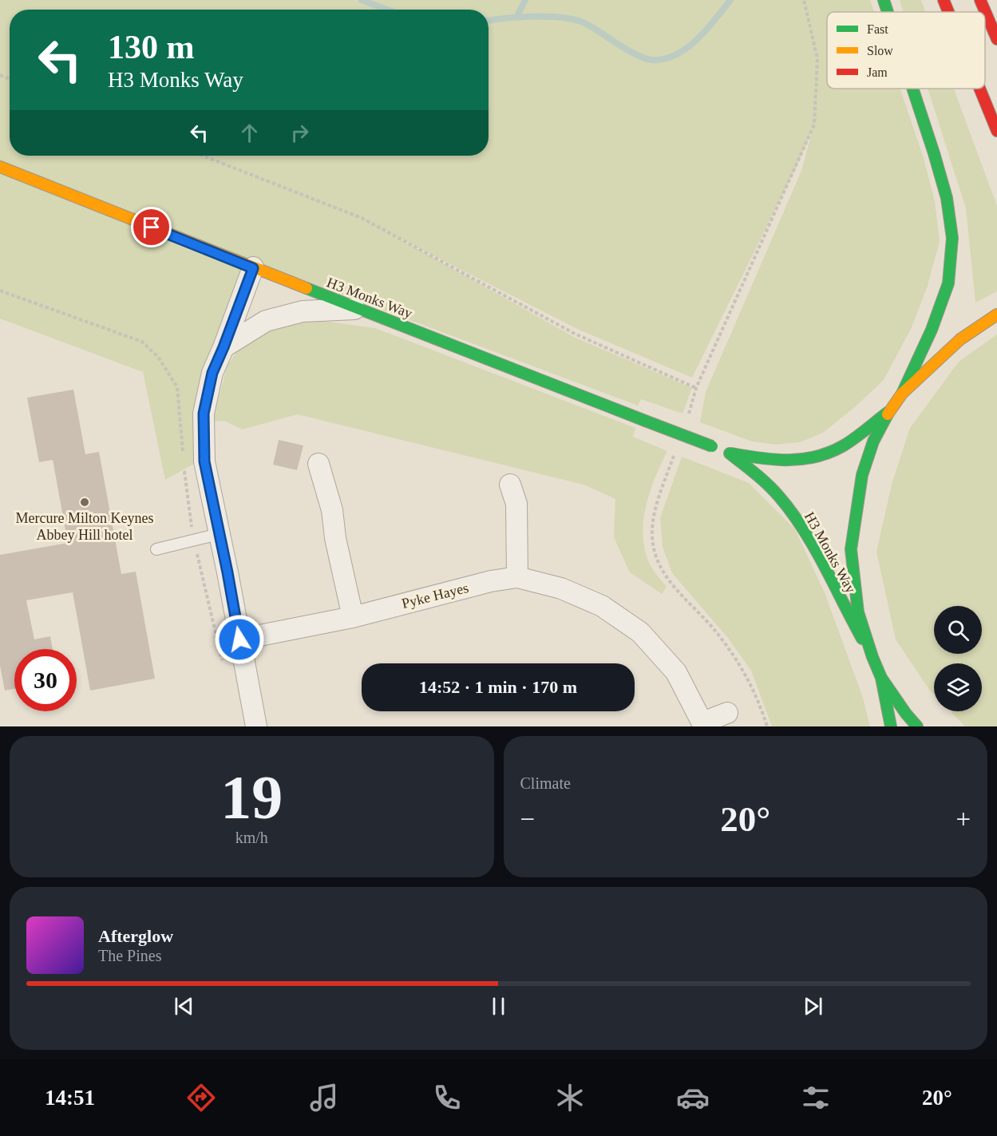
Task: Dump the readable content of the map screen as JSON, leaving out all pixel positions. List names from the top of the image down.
{
  "streets": {
    "main road": ["H3 Monks Way"],
    "street": ["Pyke Hayes"]
  },
  "places": ["Mercure Milton Keynes Abbey Hill hotel"],
  "legend": ["Fast", "Slow", "Jam"],
  "page": {
    "turn": ["130 m", "H3 Monks Way"],
    "limit": "30",
    "trip": "14:52 · 1 min · 170 m",
    "tile": [
      ["19", "km/h"],
      "Climate"
    ],
    "heat": ["−", "20°", "+"],
    "song": ["Afterglow", "The Pines"],
    "tabs": ["14:51", "20°"]
  }
}
